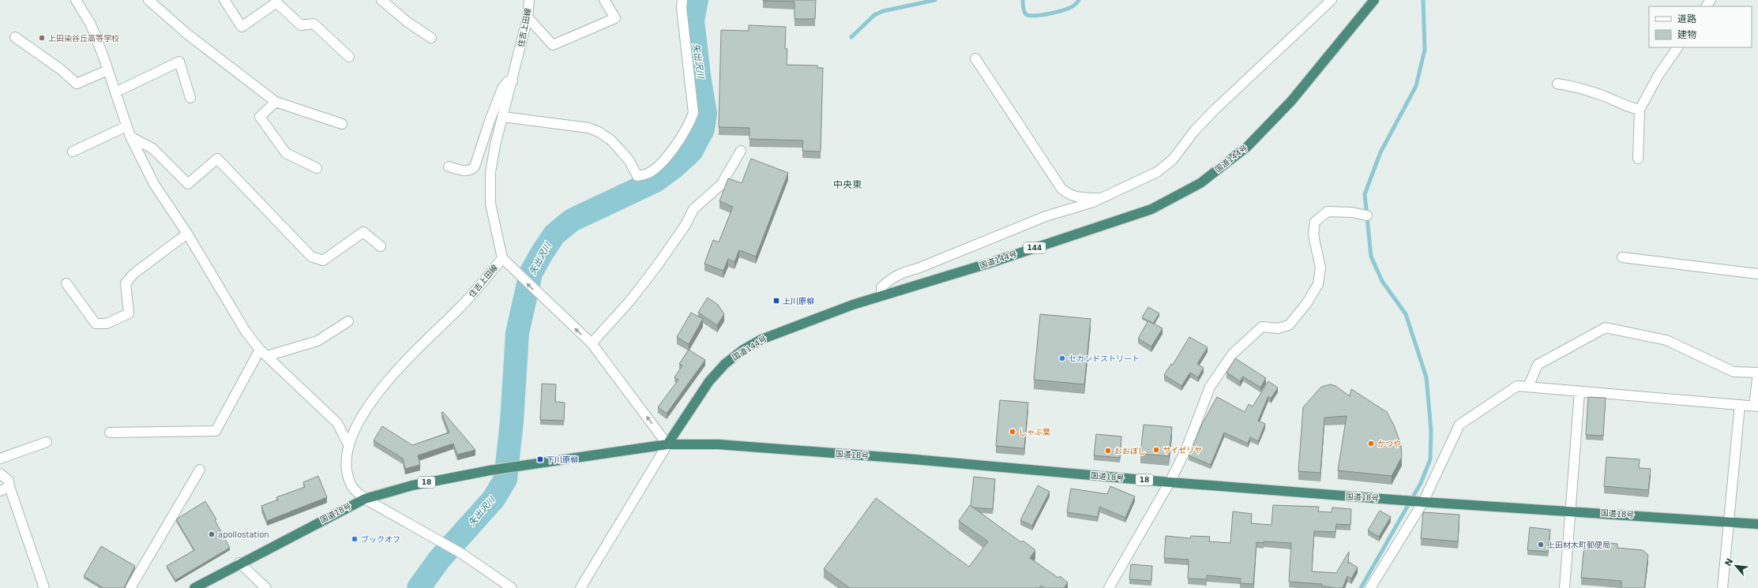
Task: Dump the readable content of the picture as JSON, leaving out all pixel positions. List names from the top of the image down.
{
  "streets": {
    "highway": [
      "国道144号",
      "144",
      "国道18号",
      "18"
    ],
    "street": ["住吉上田線"]
  },
  "crossings": [
    ["住吉上田線", "国道18号"],
    ["国道144号", "国道18号"]
  ],
  "districts": ["中央東"],
  "water": ["矢出沢川"],
  "places": {
    "other": [
      "上田染谷丘高等学校",
      "セカンドストリート",
      "しゃぶ葉",
      "かつや",
      "サイゼリヤ",
      "おおぼし",
      "apollostation",
      "ブックオフ",
      "上田材木町郵便局"
    ],
    "transit": ["上川原柳", "下川原柳"]
  },
  "legend": ["道路", "建物"],
  "north": "top left"
}
